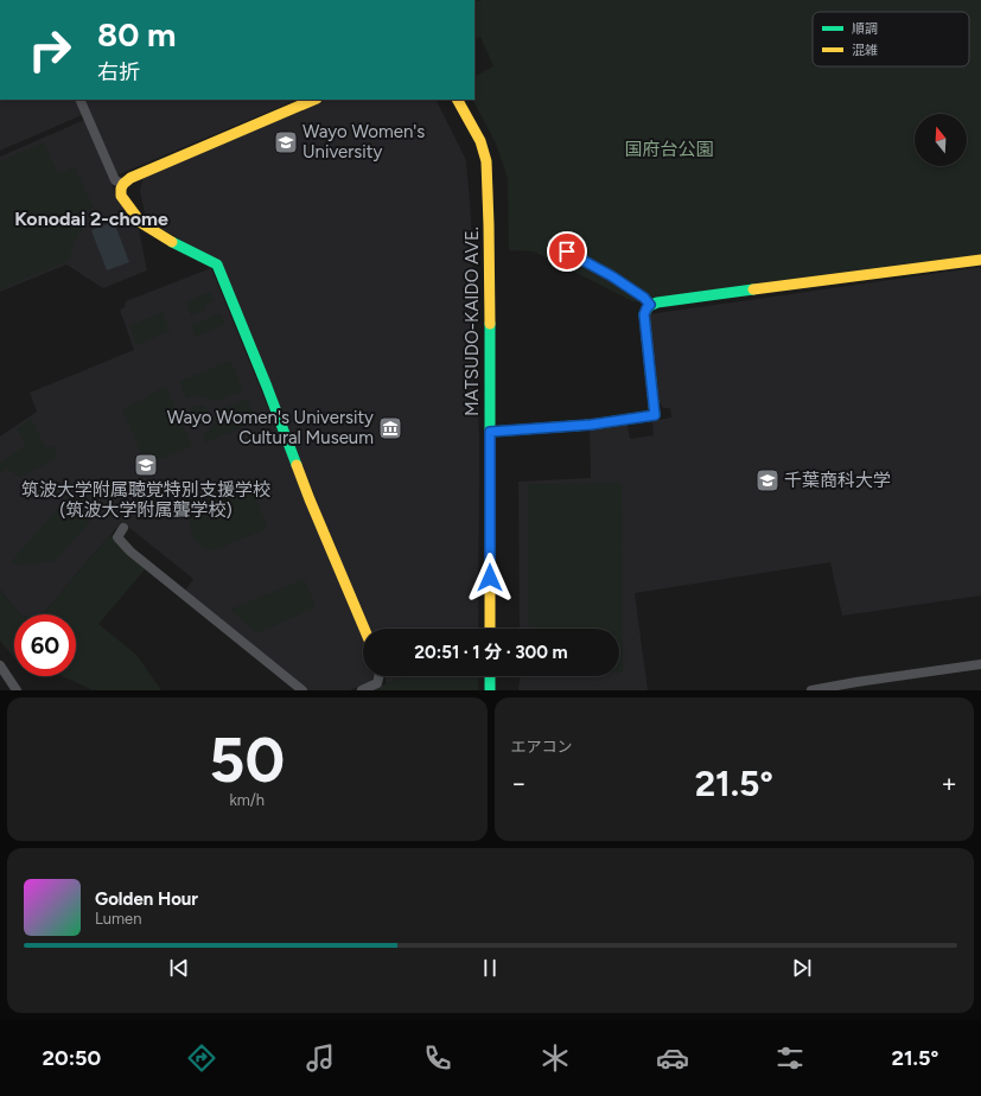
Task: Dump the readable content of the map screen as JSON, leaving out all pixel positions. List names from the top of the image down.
{
  "streets": {
    "street": ["MATSUDO-KAIDO AVE."]
  },
  "districts": ["Konodai 2-chome"],
  "parks": ["国府台公園"],
  "places": {
    "school or university": ["Wayo Women's University", "筑波大学附属聴覚特別支援学校 (筑波大学附属聾学校)", "千葉商科大学"],
    "museum": ["Wayo Women's University Cultural Museum"]
  },
  "legend": ["順調", "混雑"],
  "north": "top",
  "page": {
    "turn": ["80 m", "右折"],
    "limit": "60",
    "trip": "20:51 · 1 分 · 300 m",
    "tile": [
      ["50", "km/h"],
      "エアコン"
    ],
    "heat": ["−", "21.5°", "+"],
    "song": ["Golden Hour", "Lumen"],
    "tabs": ["20:50", "21.5°"]
  }
}
